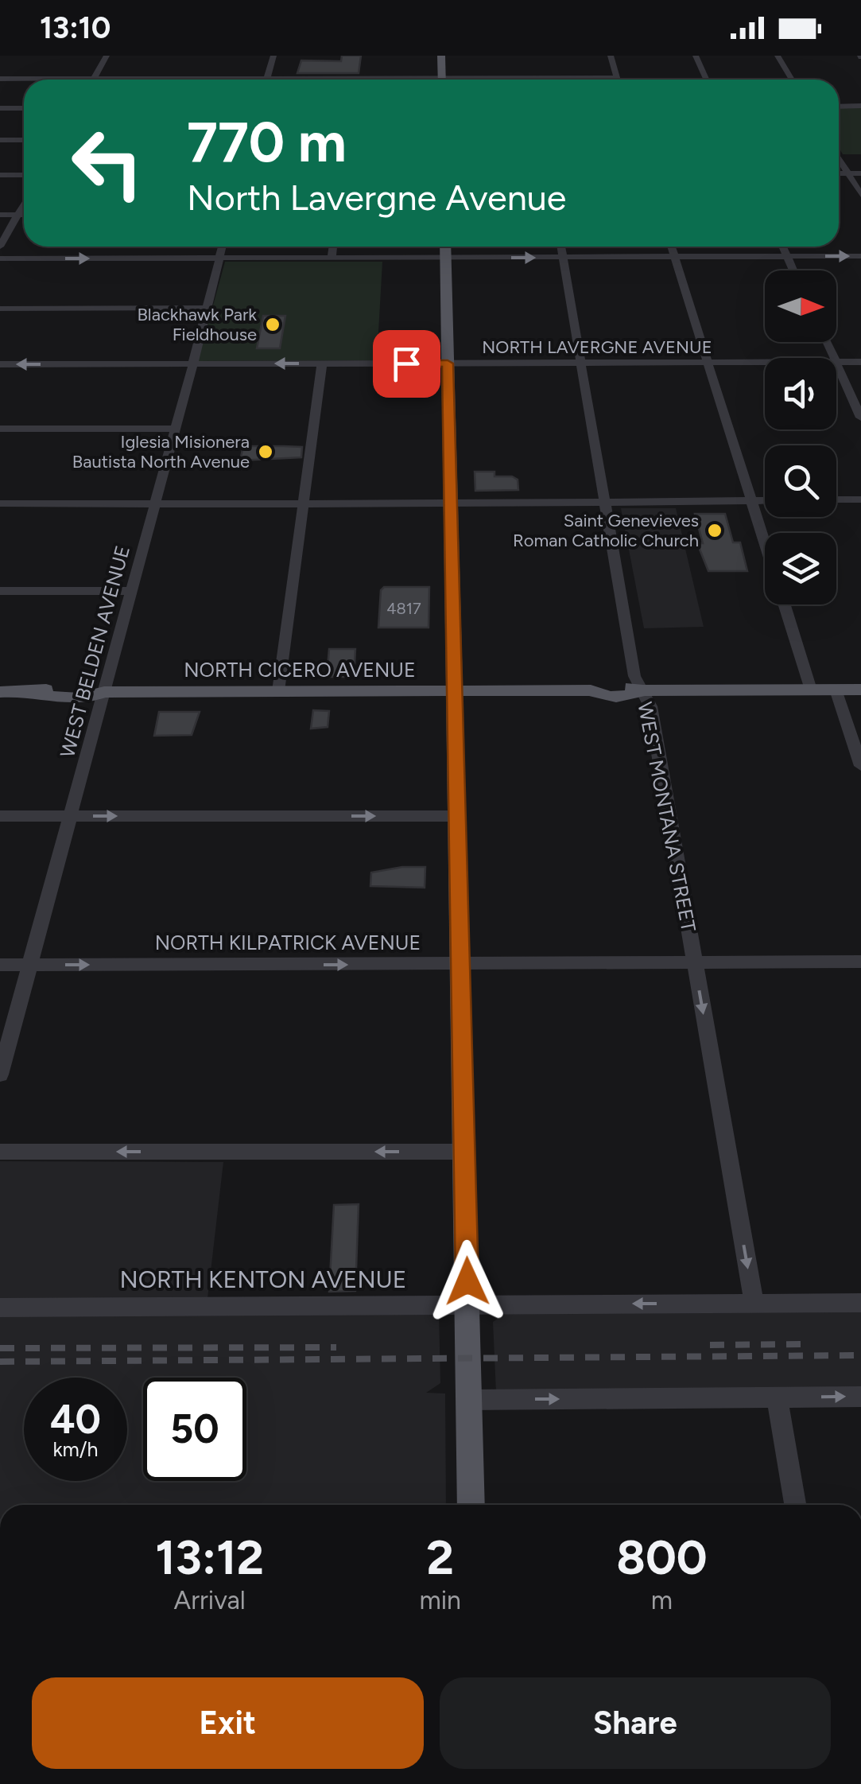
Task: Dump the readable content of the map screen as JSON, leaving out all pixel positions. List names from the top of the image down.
{
  "streets": {
    "main road": ["NORTH CICERO AVENUE"],
    "street": [
      "NORTH LAVERGNE AVENUE",
      "WEST BELDEN AVENUE",
      "WEST MONTANA STREET",
      "NORTH KILPATRICK AVENUE",
      "NORTH KENTON AVENUE"
    ]
  },
  "crossings": [
    ["NORTH LAVERGNE AVENUE", "WEST BELDEN AVENUE"],
    ["NORTH LAVERGNE AVENUE", "WEST MONTANA STREET"],
    ["WEST BELDEN AVENUE", "NORTH CICERO AVENUE"],
    ["WEST BELDEN AVENUE", "NORTH KILPATRICK AVENUE"],
    ["NORTH CICERO AVENUE", "WEST MONTANA STREET"],
    ["WEST MONTANA STREET", "NORTH KILPATRICK AVENUE"],
    ["WEST MONTANA STREET", "NORTH KENTON AVENUE"]
  ],
  "one_way": ["NORTH KILPATRICK AVENUE"],
  "places": ["Blackhawk Park Fieldhouse", "Iglesia Misionera Bautista North Avenue", "Saint Genevieves Roman Catholic Church"],
  "house_numbers": ["4817"],
  "north": "right",
  "page": {
    "status": "13:10",
    "turn": ["770 m", "North Lavergne Avenue"],
    "speed": "40 km/h",
    "limit": "50",
    "eta": [
      "13:12",
      "Arrival",
      "2",
      "min",
      "800",
      "m"
    ],
    "buttons": ["Exit", "Share"]
  }
}
